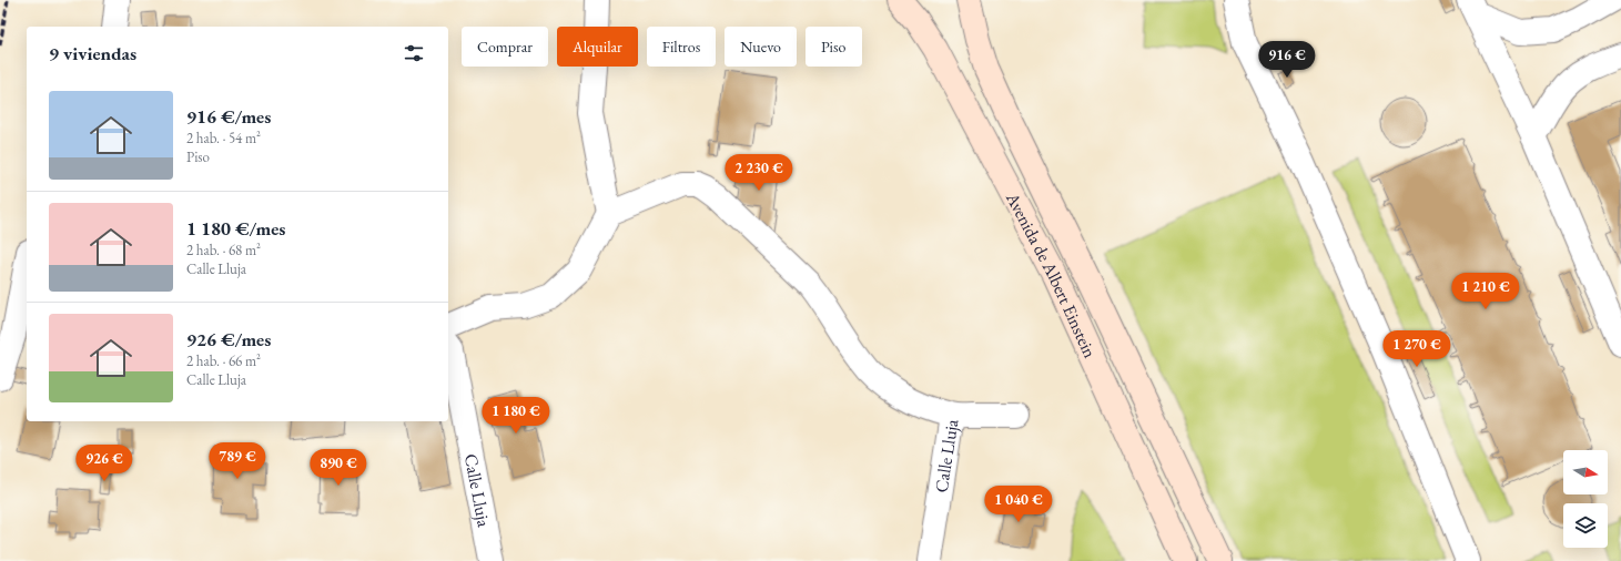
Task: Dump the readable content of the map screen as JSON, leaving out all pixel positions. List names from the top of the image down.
{
  "streets": {
    "main road": ["Avenida de Albert Einstein"],
    "street": ["Calle Lluja"]
  },
  "north": "right",
  "page": {
    "chip": [
      "Comprar",
      "Alquilar",
      "Filtros",
      "Nuevo",
      "Piso"
    ],
    "heading": "9 viviendas",
    "price": [
      "916 €",
      "2 230 €",
      "1 210 €",
      "1 270 €",
      "1 180 €",
      "789 €",
      "926 €",
      "890 €",
      "1 040 €"
    ],
    "list": [
      {
        "name": "916 €/mes",
        "note": "2 hab. · 54 m² · Piso"
      },
      {
        "name": "1 180 €/mes",
        "note": "2 hab. · 68 m² · Calle Lluja"
      },
      {
        "name": "926 €/mes",
        "note": "2 hab. · 66 m² · Calle Lluja"
      }
    ]
  }
}
